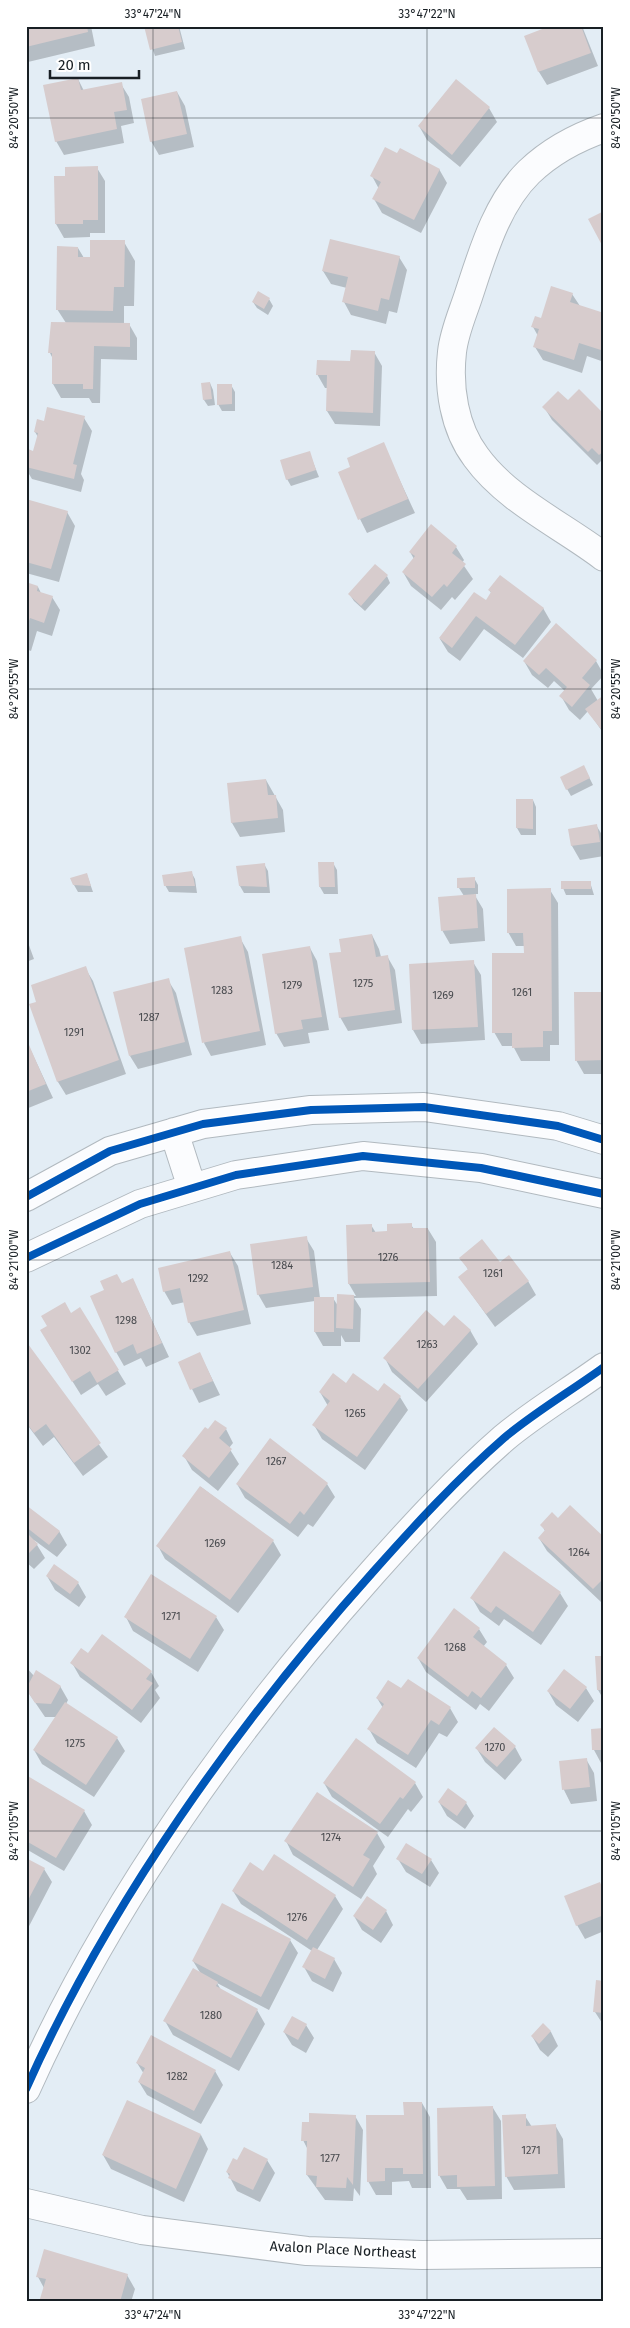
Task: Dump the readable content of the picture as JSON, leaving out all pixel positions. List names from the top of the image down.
{
  "streets": {
    "street": ["Avalon Place Northeast"]
  },
  "house_numbers": [
    "1275",
    "1279",
    "1283",
    "1261",
    "1269",
    "1287",
    "1291",
    "1276",
    "1284",
    "1261",
    "1292",
    "1298",
    "1263",
    "1302",
    "1265",
    "1267",
    "1269",
    "1264",
    "1271",
    "1268",
    "1275",
    "1270",
    "1274",
    "1276",
    "1280",
    "1282",
    "1271",
    "1277"
  ],
  "scale_bar": "20 m",
  "coordinates": [
    "33°47'24\"N",
    "33°47'22\"N",
    "84°20'50\"W",
    "84°20'55\"W",
    "84°21'00\"W",
    "84°21'05\"W"
  ]
}
